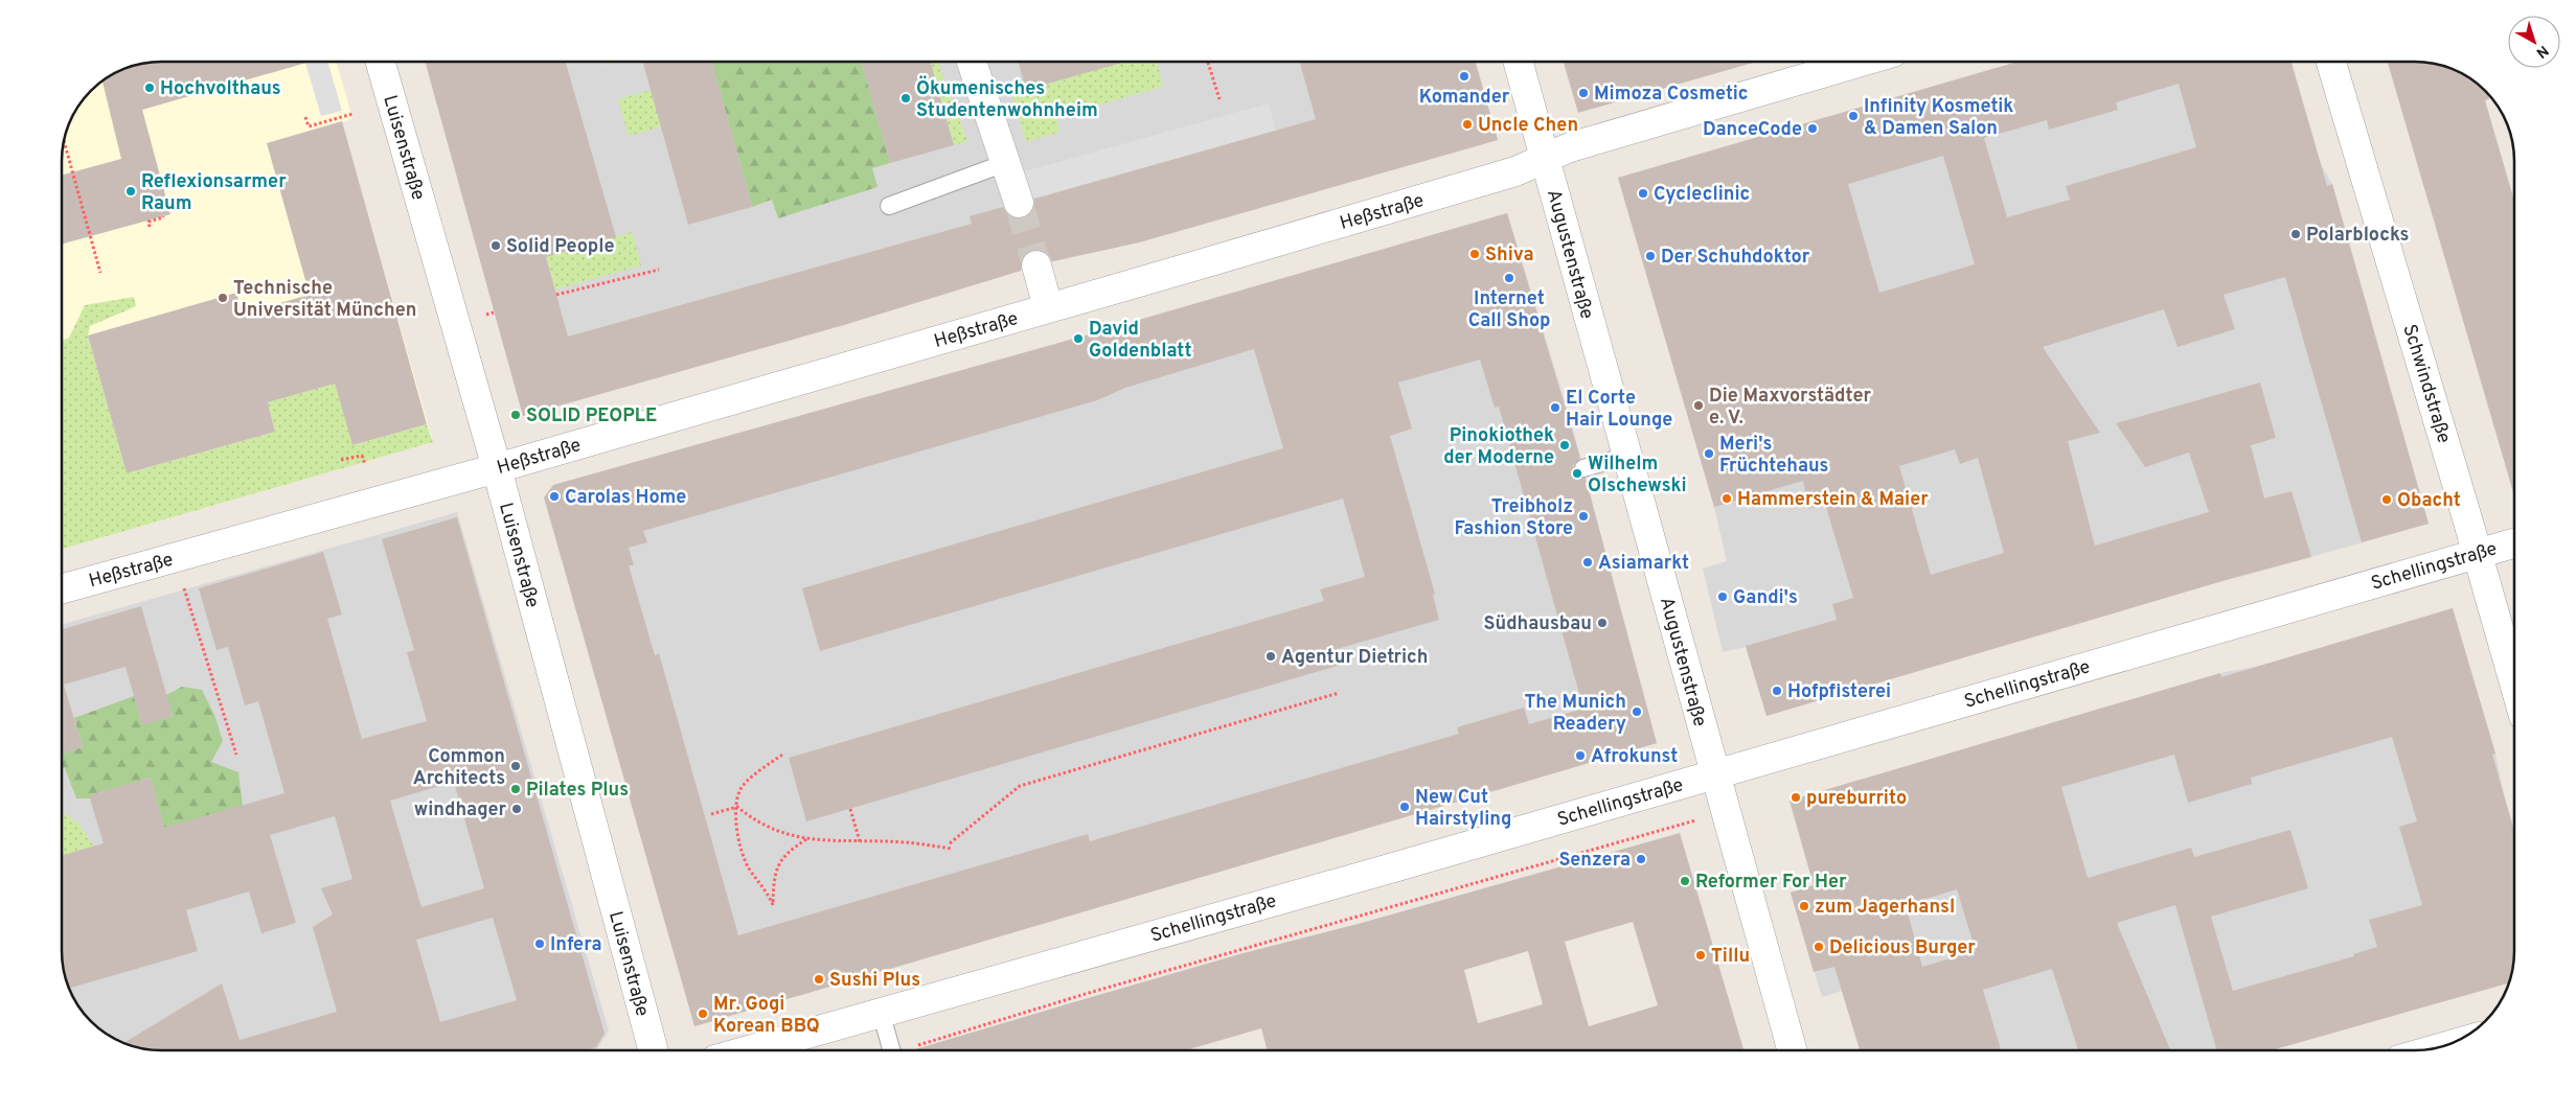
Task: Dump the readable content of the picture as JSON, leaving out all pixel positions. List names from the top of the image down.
{
  "streets": {
    "street": [
      "Luisenstraße",
      "Heßstraße",
      "Augustenstraße",
      "Schwindstraße",
      "Schellingstraße"
    ]
  },
  "crossings": [
    ["Luisenstraße", "Heßstraße"],
    ["Heßstraße", "Augustenstraße"],
    ["Augustenstraße", "Schellingstraße"],
    ["Schwindstraße", "Schellingstraße"]
  ],
  "places": [
    "Komander",
    "Hochvolthaus",
    "Mimoza Cosmetic",
    "Ökumenisches Studentenwohnheim",
    "Infinity Kosmetik & Damen Salon",
    "Uncle Chen",
    "DanceCode",
    "Reflexionsarmer Raum",
    "Cycleclinic",
    "Polarblocks",
    "Solid People",
    "Shiva",
    "Der Schuhdoktor",
    "Internet Call Shop",
    "Technische Universität München",
    "David Goldenblatt",
    "Die Maxvorstädter e. V.",
    "El Corte Hair Lounge",
    "SOLID PEOPLE",
    "Pinokiothek der Moderne",
    "Meri's Früchtehaus",
    "Wilhelm Olschewski",
    "Carolas Home",
    "Hammerstein & Maier",
    "Obacht",
    "Treibholz Fashion Store",
    "Asiamarkt",
    "Gandi's",
    "Südhausbau",
    "Agentur Dietrich",
    "Hofpfisterei",
    "The Munich Readery",
    "Afrokunst",
    "Common Architects",
    "Pilates Plus",
    "pureburrito",
    "New Cut Hairstyling",
    "windhager",
    "Senzera",
    "Reformer For Her",
    "zum Jagerhansl",
    "Infera",
    "Delicious Burger",
    "Tillu",
    "Sushi Plus",
    "Mr. Gogi Korean BBQ"
  ],
  "north": "bottom right"
}
